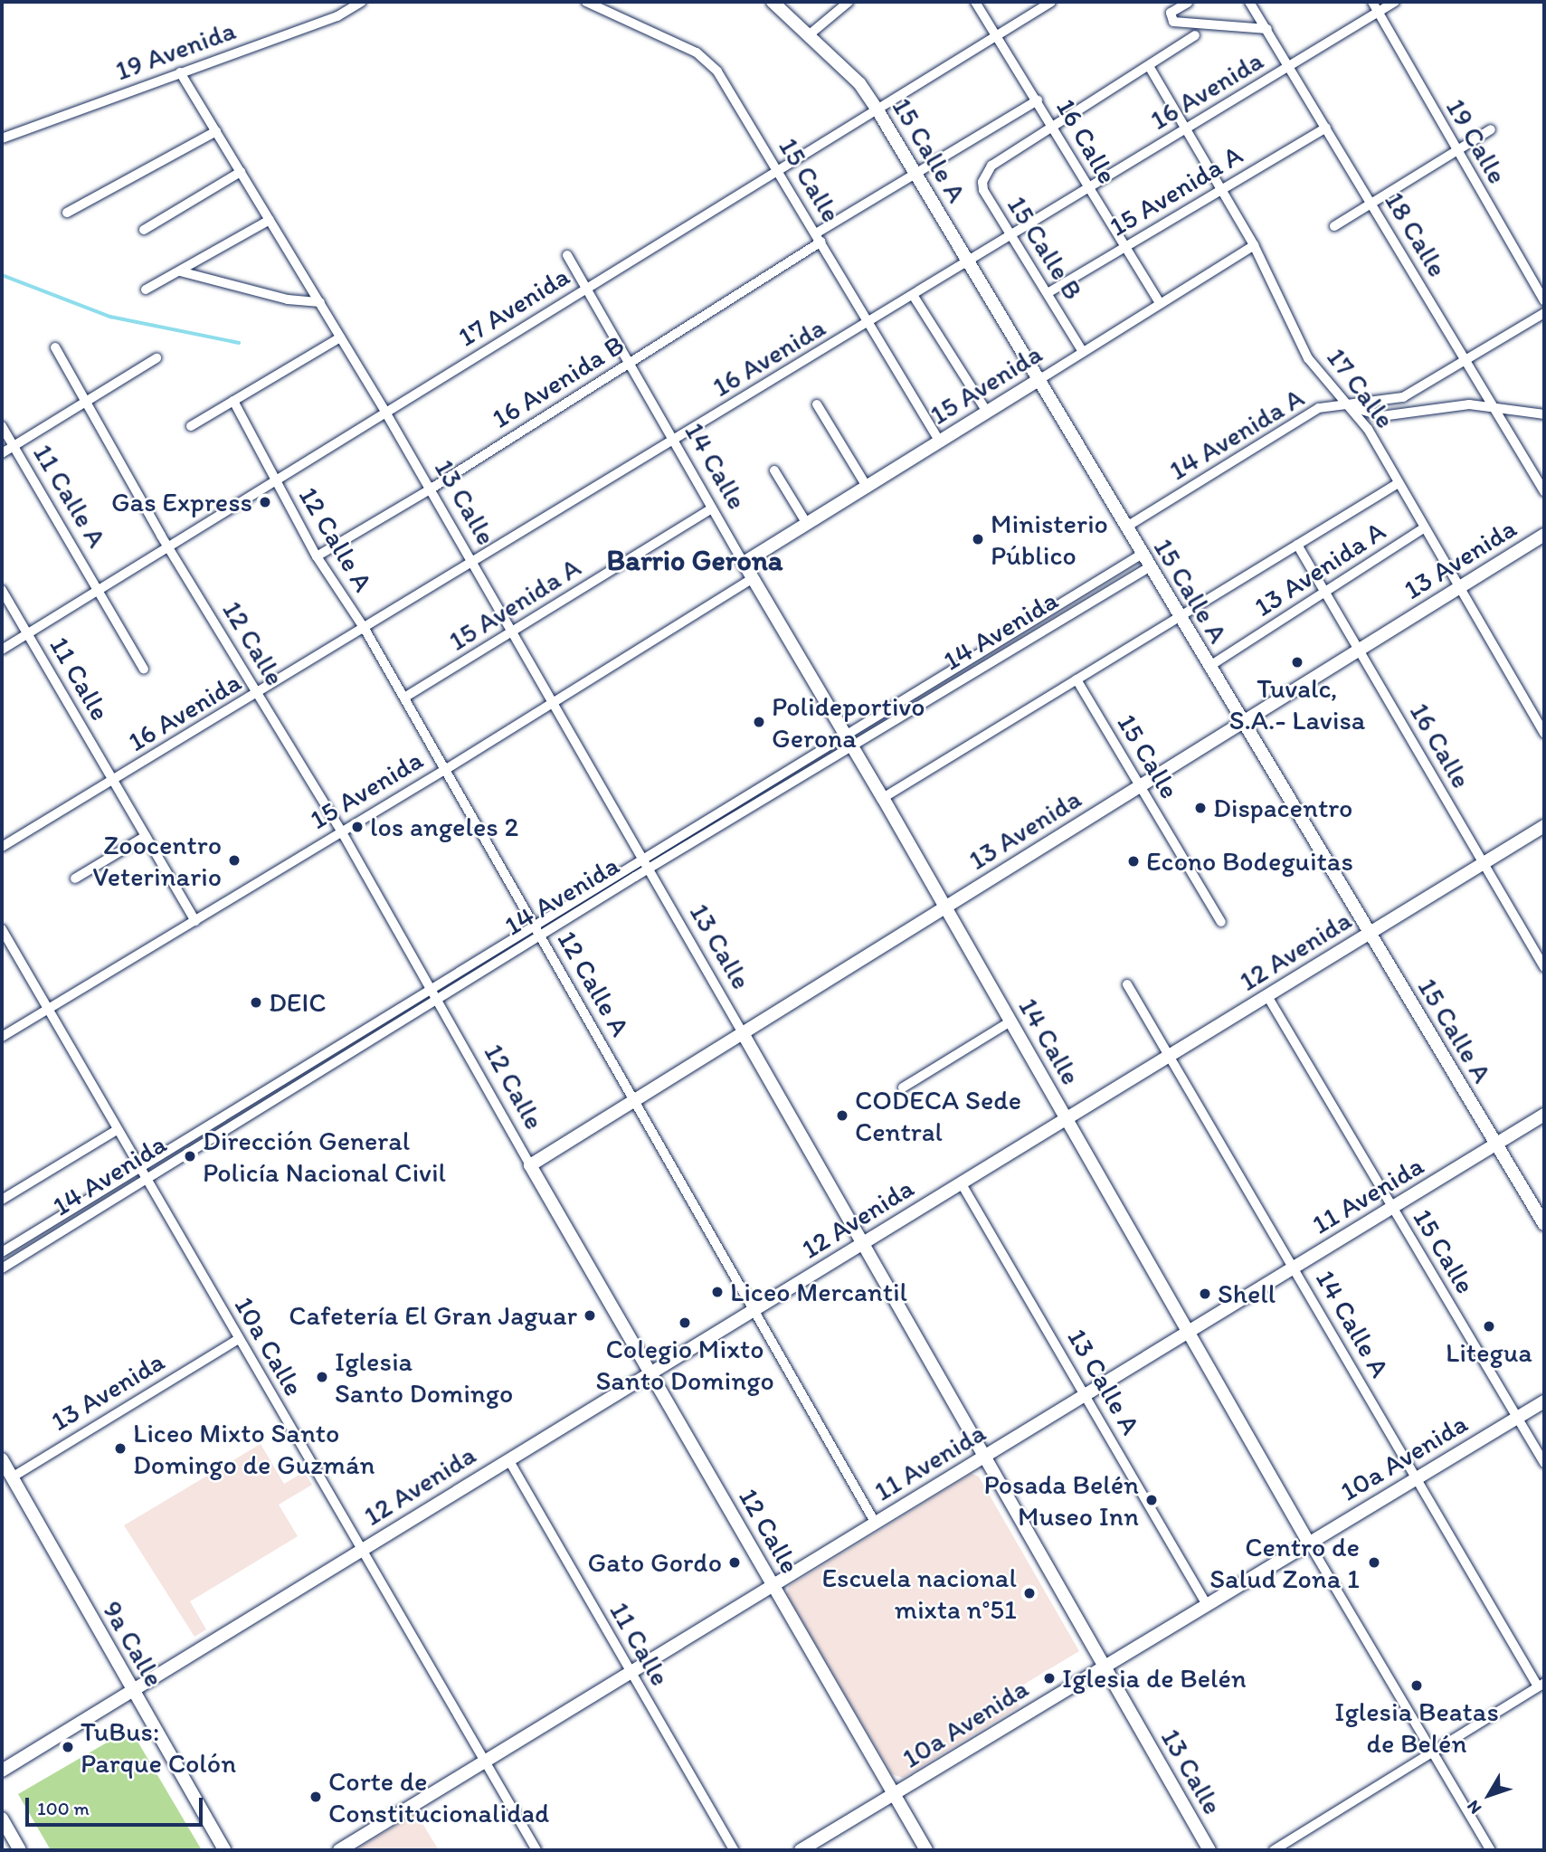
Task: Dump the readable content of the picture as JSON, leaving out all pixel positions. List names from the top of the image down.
{
  "streets": {
    "street": [
      "19 Avenida",
      "16 Avenida",
      "16 Calle",
      "19 Calle",
      "15 Calle A",
      "15 Calle",
      "15 Avenida A",
      "18 Calle",
      "15 Calle B",
      "17 Avenida",
      "16 Avenida B",
      "15 Avenida",
      "17 Calle",
      "14 Avenida A",
      "14 Calle",
      "11 Calle A",
      "13 Calle",
      "12 Calle A",
      "13 Avenida",
      "13 Avenida A",
      "14 Avenida",
      "12 Calle",
      "11 Calle",
      "12 Avenida",
      "11 Avenida",
      "14 Calle A",
      "10a Calle",
      "13 Calle A",
      "10a Avenida",
      "9a Calle"
    ]
  },
  "crossings": [
    ["19 Avenida", "13 Calle"],
    ["16 Avenida", "16 Calle"],
    ["16 Avenida", "19 Calle"],
    ["16 Avenida", "15 Calle A"],
    ["16 Avenida", "15 Calle"],
    ["16 Avenida", "18 Calle"],
    ["16 Avenida", "15 Calle B"],
    ["16 Avenida", "17 Calle"],
    ["16 Avenida", "14 Calle"],
    ["16 Avenida", "13 Calle"],
    ["16 Avenida", "12 Calle A"],
    ["16 Avenida", "12 Calle"],
    ["16 Avenida", "11 Calle"],
    ["16 Calle", "15 Avenida A"],
    ["16 Calle", "15 Calle B"],
    ["16 Calle", "17 Avenida"],
    ["16 Calle", "16 Avenida B"],
    ["16 Calle", "15 Avenida"],
    ["16 Calle", "13 Avenida"],
    ["16 Calle", "13 Avenida A"],
    ["16 Calle", "12 Avenida"],
    ["15 Calle A", "17 Avenida"],
    ["15 Calle A", "16 Avenida B"],
    ["15 Calle A", "15 Avenida"],
    ["15 Calle A", "14 Avenida A"],
    ["15 Calle A", "13 Avenida"],
    ["15 Calle A", "13 Avenida A"],
    ["15 Calle A", "14 Avenida"],
    ["15 Calle A", "12 Avenida"],
    ["15 Calle A", "11 Avenida"],
    ["15 Calle", "17 Avenida"],
    ["15 Calle", "16 Avenida B"],
    ["15 Calle", "15 Avenida"],
    ["15 Calle", "13 Avenida"],
    ["15 Calle", "12 Avenida"],
    ["15 Calle", "11 Avenida"],
    ["15 Calle", "10a Avenida"],
    ["15 Avenida A", "18 Calle"],
    ["15 Avenida A", "15 Calle B"],
    ["15 Avenida A", "17 Calle"],
    ["15 Avenida A", "14 Calle"],
    ["15 Avenida A", "13 Calle"],
    ["15 Avenida A", "12 Calle A"],
    ["18 Calle", "14 Avenida A"],
    ["15 Calle B", "15 Avenida"],
    ["17 Avenida", "14 Calle"],
    ["17 Avenida", "11 Calle A"],
    ["17 Avenida", "13 Calle"],
    ["17 Avenida", "12 Calle A"],
    ["17 Avenida", "12 Calle"],
    ["17 Avenida", "11 Calle"],
    ["16 Avenida B", "14 Calle"],
    ["16 Avenida B", "13 Calle"],
    ["16 Avenida B", "12 Calle A"],
    ["15 Avenida", "17 Calle"],
    ["15 Avenida", "14 Calle"],
    ["15 Avenida", "13 Calle"],
    ["15 Avenida", "12 Calle A"],
    ["15 Avenida", "12 Calle"],
    ["15 Avenida", "11 Calle"],
    ["15 Avenida", "10a Calle"],
    ["17 Calle", "14 Avenida A"],
    ["17 Calle", "13 Avenida"],
    ["17 Calle", "13 Avenida A"],
    ["14 Calle", "13 Avenida"],
    ["14 Calle", "14 Avenida"],
    ["14 Calle", "12 Avenida"],
    ["14 Calle", "11 Avenida"],
    ["14 Calle", "10a Avenida"],
    ["13 Calle", "13 Avenida"],
    ["13 Calle", "14 Avenida"],
    ["13 Calle", "12 Avenida"],
    ["13 Calle", "11 Avenida"],
    ["13 Calle", "10a Avenida"],
    ["12 Calle A", "13 Avenida"],
    ["12 Calle A", "14 Avenida"],
    ["12 Calle A", "12 Avenida"],
    ["12 Calle A", "11 Avenida"],
    ["13 Avenida", "12 Calle"],
    ["13 Avenida", "10a Calle"],
    ["13 Avenida", "9a Calle"],
    ["14 Avenida", "12 Calle"],
    ["14 Avenida", "10a Calle"],
    ["12 Calle", "12 Avenida"],
    ["12 Calle", "11 Avenida"],
    ["12 Calle", "10a Avenida"],
    ["11 Calle", "12 Avenida"],
    ["11 Calle", "11 Avenida"],
    ["12 Avenida", "14 Calle A"],
    ["12 Avenida", "10a Calle"],
    ["12 Avenida", "13 Calle A"],
    ["12 Avenida", "9a Calle"],
    ["11 Avenida", "14 Calle A"],
    ["11 Avenida", "10a Calle"],
    ["11 Avenida", "13 Calle A"],
    ["14 Calle A", "10a Avenida"],
    ["13 Calle A", "10a Avenida"]
  ],
  "districts": ["Barrio Gerona"],
  "places": [
    "Gas Express",
    "Ministerio Público",
    "Tuvalc, S.A.- Lavisa",
    "Polideportivo Gerona",
    "Dispacentro",
    "los angeles 2",
    "Zoocentro Veterinario",
    "Econo Bodeguitas",
    "DEIC",
    "CODECA Sede Central",
    "Dirección General Policía Nacional Civil",
    "Liceo Mercantil",
    "Shell",
    "Cafetería El Gran Jaguar",
    "Colegio Mixto Santo Domingo",
    "Litegua",
    "Iglesia Santo Domingo",
    "Liceo Mixto Santo Domingo de Guzmán",
    "Posada Belén Museo Inn",
    "Gato Gordo",
    "Centro de Salud Zona 1",
    "Escuela nacional mixta n°51",
    "Iglesia de Belén",
    "Iglesia Beatas de Belén",
    "TuBus: Parque Colón",
    "Corte de Constitucionalidad"
  ],
  "scale_bar": "100 m",
  "north": "bottom left"
}
